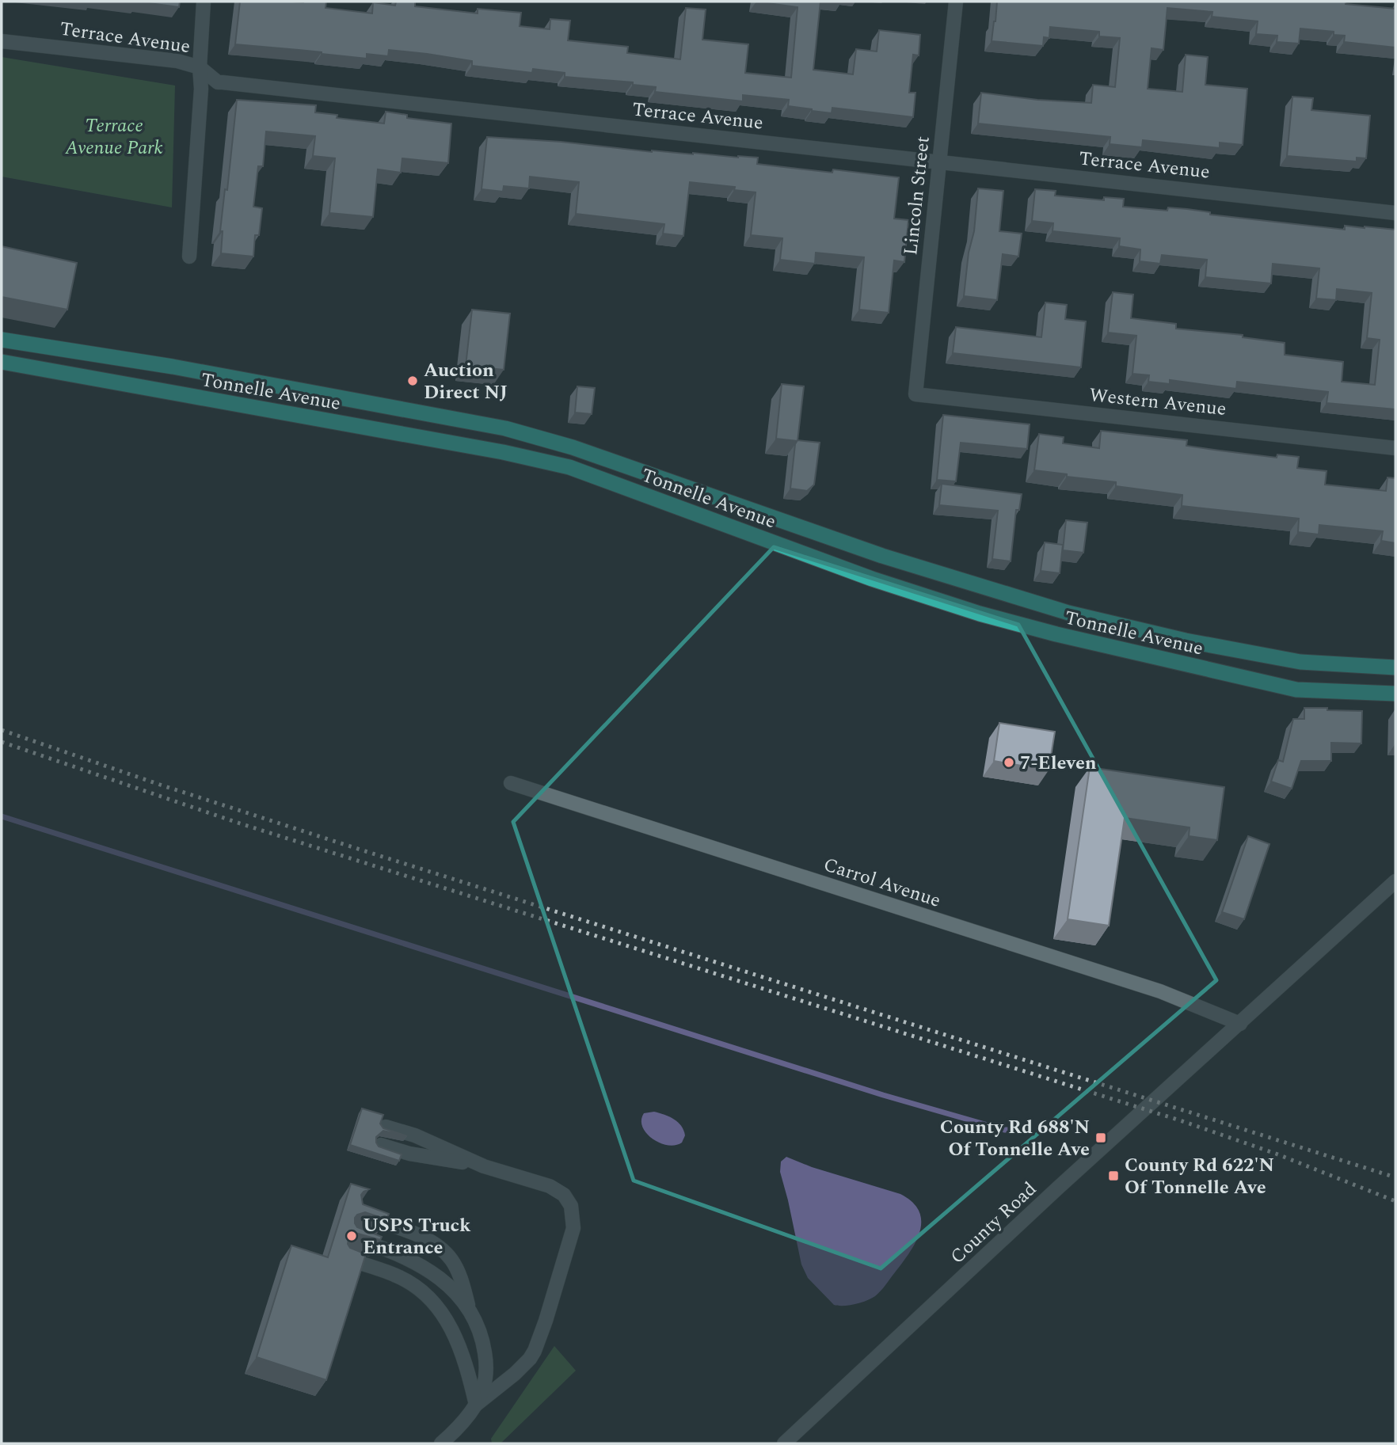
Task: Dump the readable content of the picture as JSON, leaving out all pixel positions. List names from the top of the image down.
{
  "streets": {
    "highway": ["Tonnelle Avenue"],
    "street": [
      "Terrace Avenue",
      "Lincoln Street",
      "Western Avenue",
      "Carrol Avenue",
      "County Road"
    ]
  },
  "crossings": [
    ["Terrace Avenue", "Lincoln Street"],
    ["Lincoln Street", "Western Avenue"],
    ["Carrol Avenue", "County Road"]
  ],
  "parks": ["Terrace Avenue Park"],
  "places": {
    "other": ["Auction Direct NJ", "7-Eleven", "USPS Truck Entrance"],
    "transit": ["County Rd 688'N Of Tonnelle Ave", "County Rd 622'N Of Tonnelle Ave"]
  }
}
